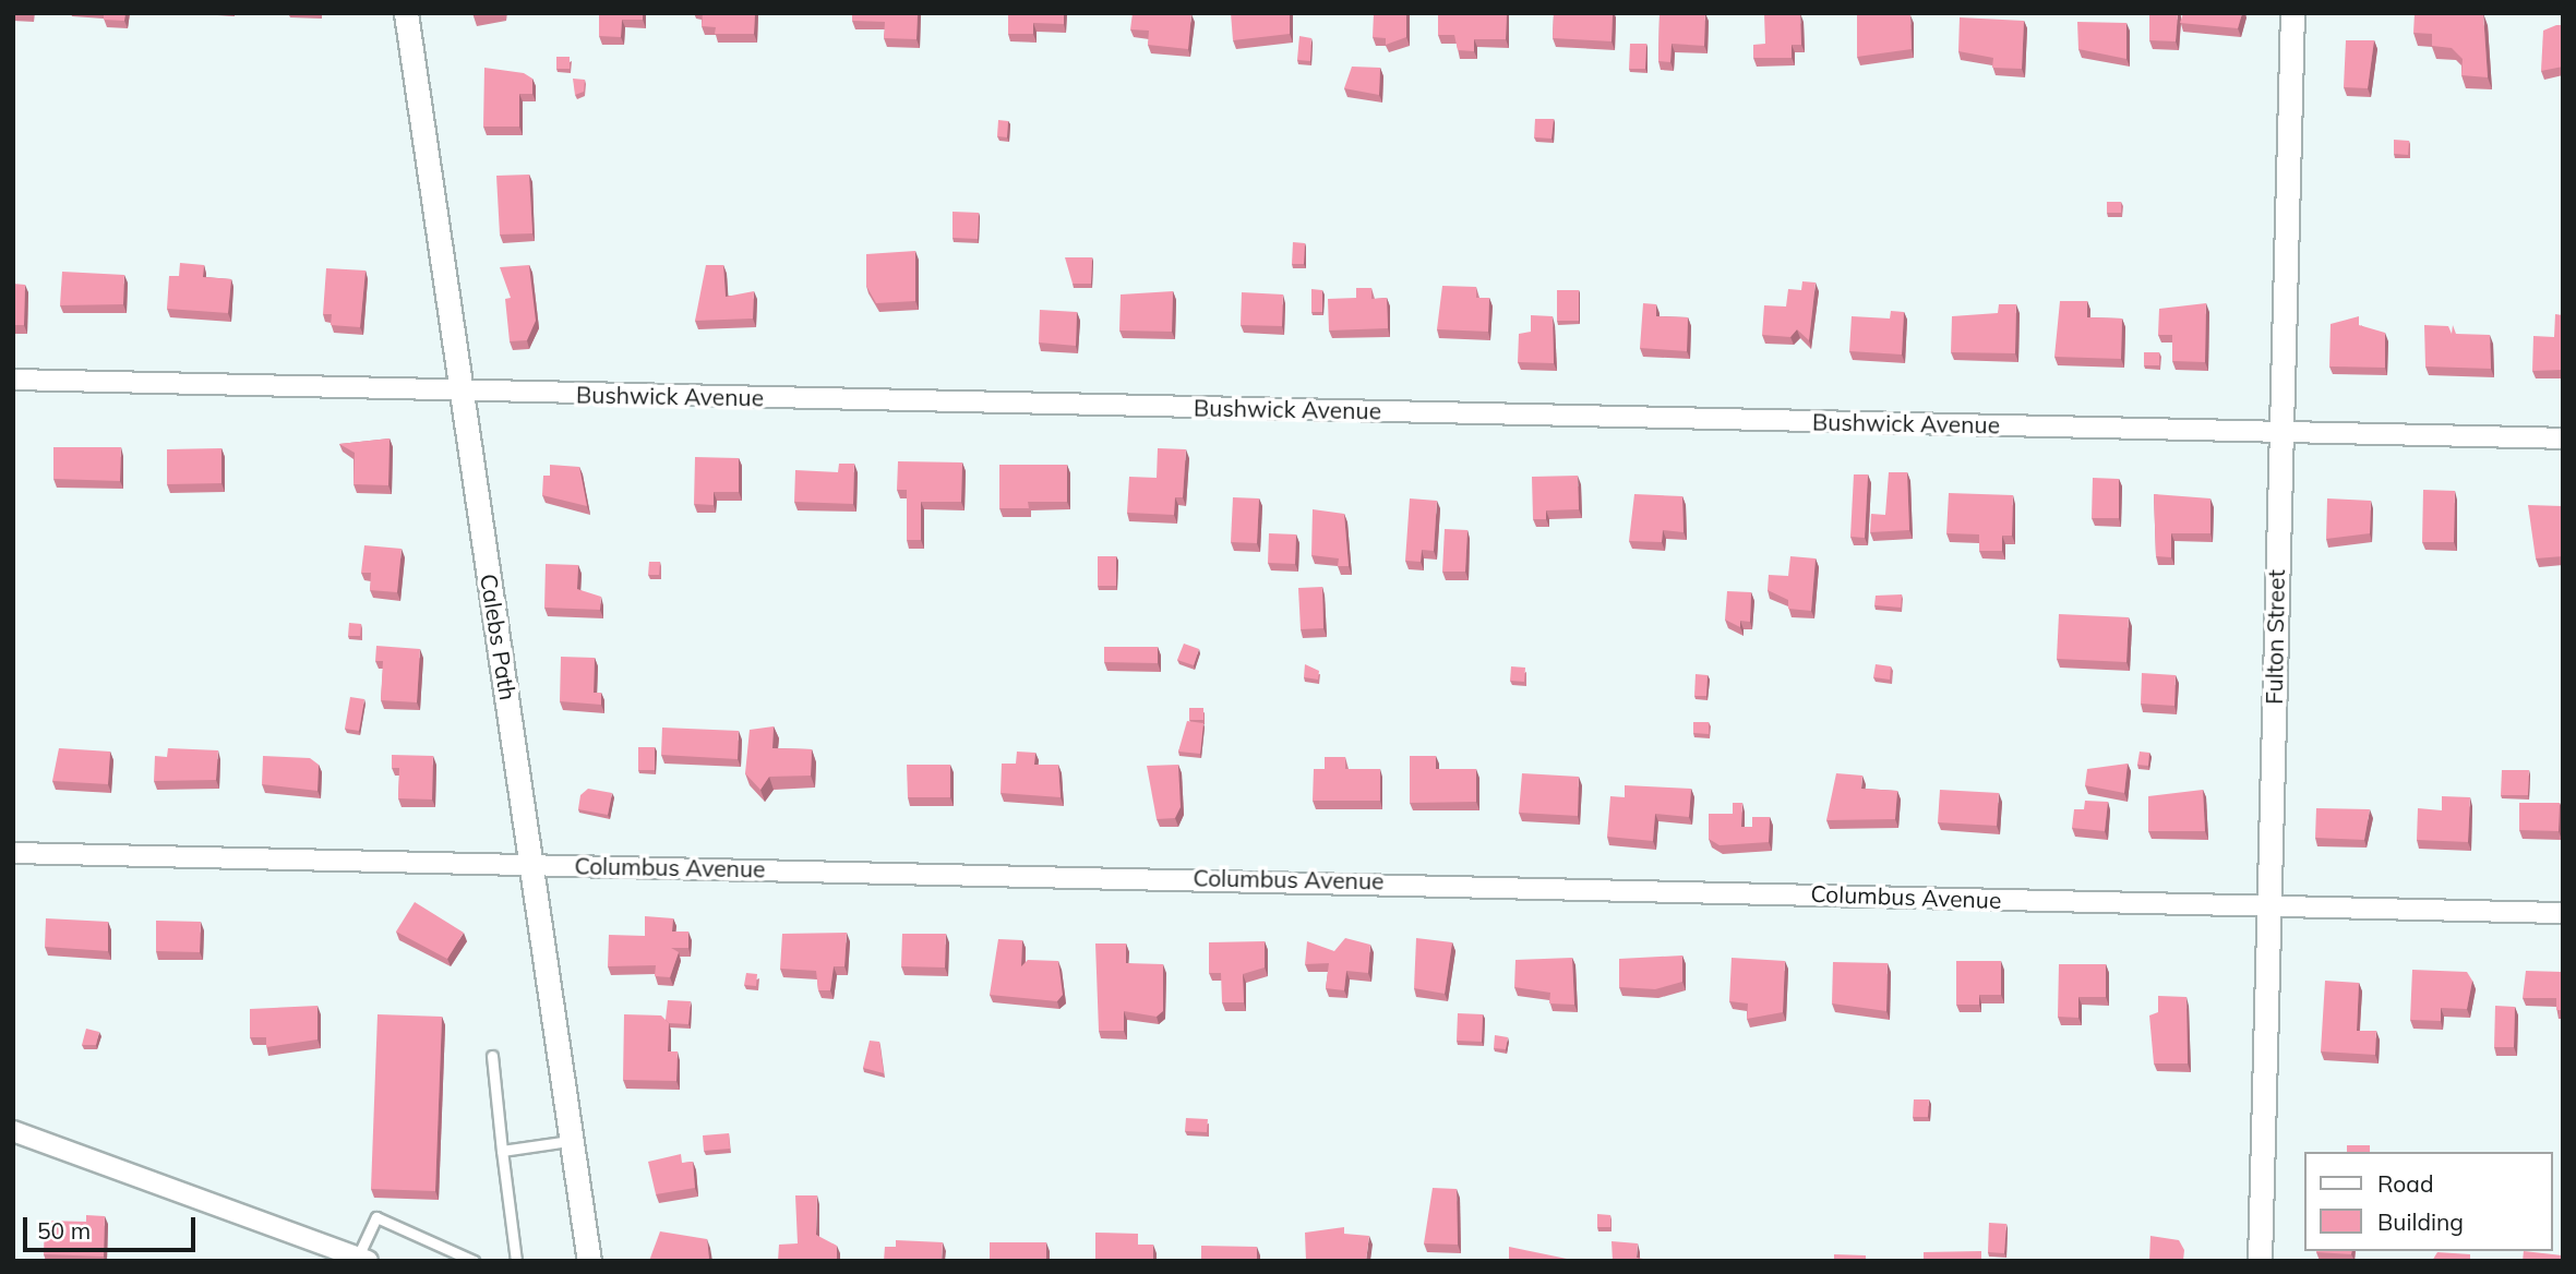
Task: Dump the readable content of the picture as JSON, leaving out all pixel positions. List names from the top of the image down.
{
  "streets": {
    "street": [
      "Bushwick Avenue",
      "Calebs Path",
      "Fulton Street",
      "Columbus Avenue"
    ]
  },
  "crossings": [
    ["Bushwick Avenue", "Calebs Path"],
    ["Bushwick Avenue", "Fulton Street"],
    ["Calebs Path", "Columbus Avenue"],
    ["Fulton Street", "Columbus Avenue"]
  ],
  "legend": ["Road", "Building"],
  "scale_bar": "50 m"
}
